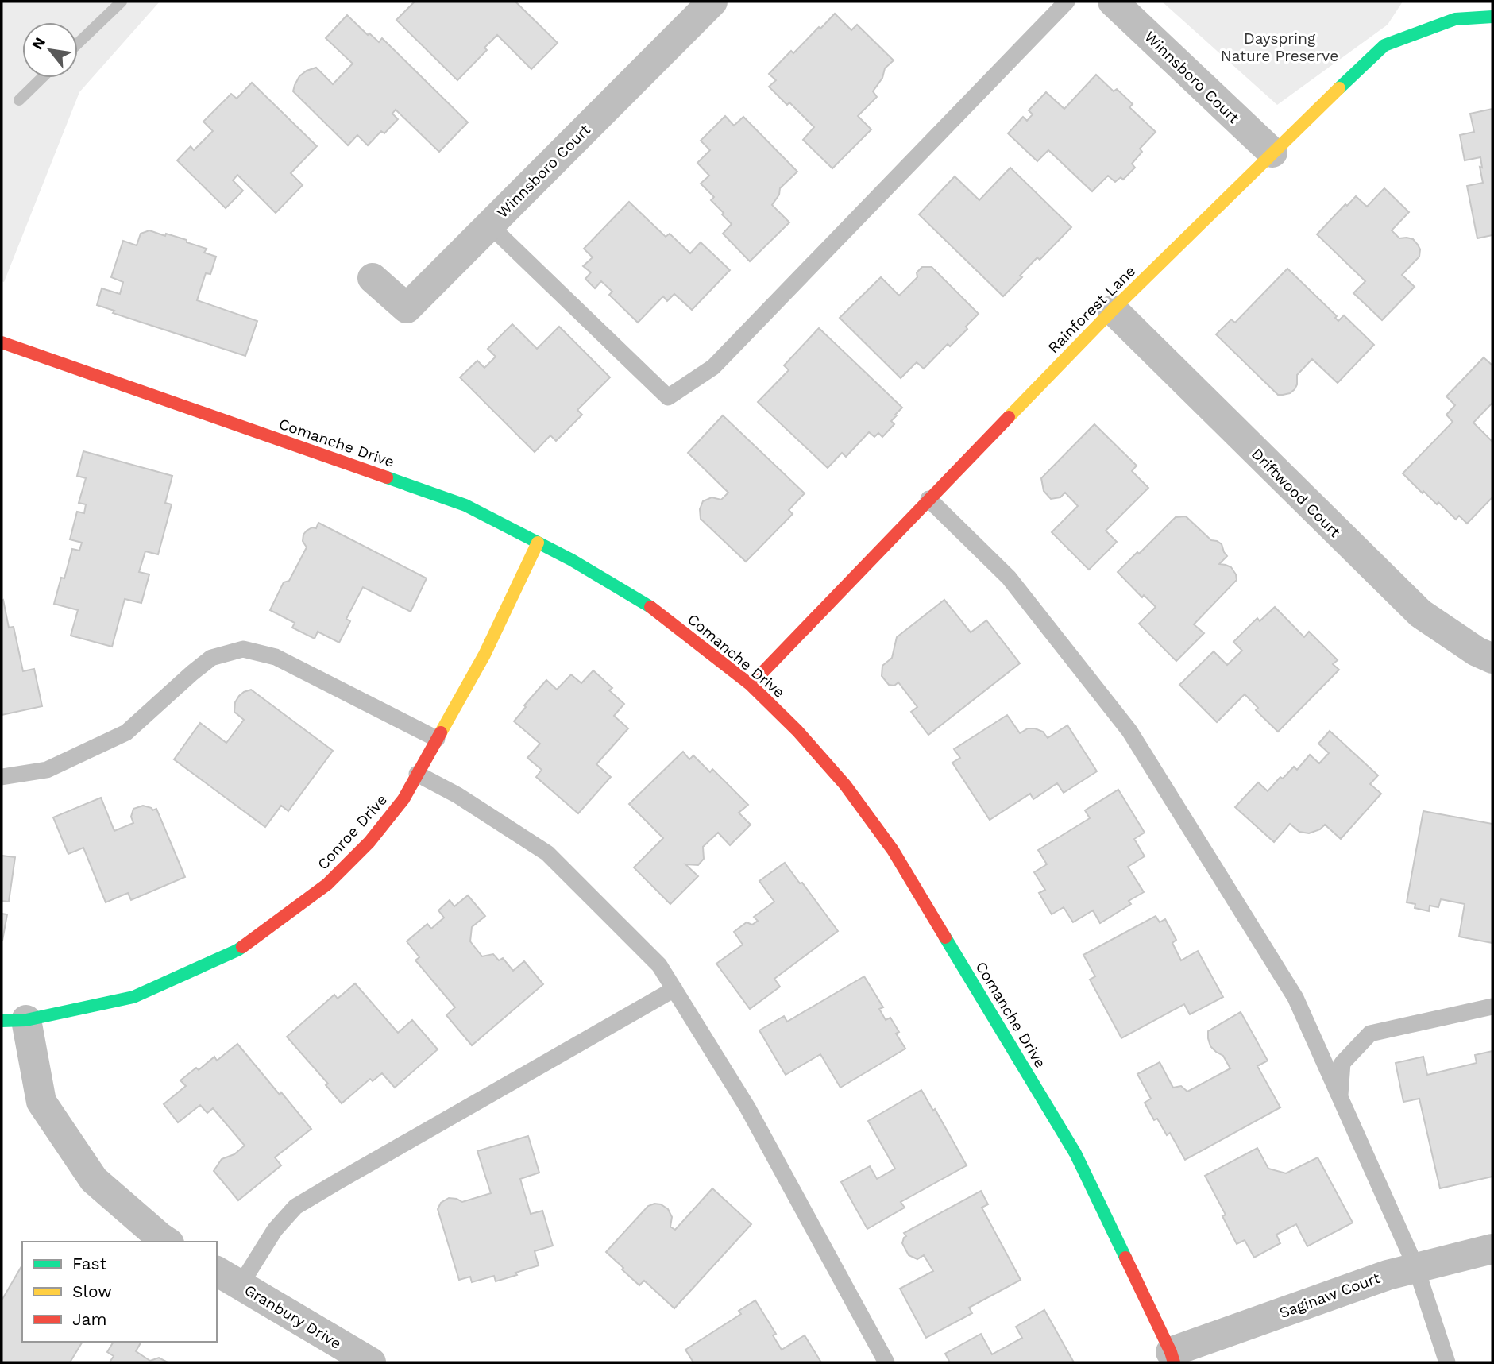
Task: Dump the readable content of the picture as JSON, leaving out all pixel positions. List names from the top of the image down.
{
  "streets": {
    "street": [
      "Winnsboro Court",
      "Rainforest Lane",
      "Comanche Drive",
      "Driftwood Court",
      "Conroe Drive",
      "Saginaw Court",
      "Granbury Drive"
    ]
  },
  "crossings": [
    ["Winnsboro Court", "Rainforest Lane"],
    ["Rainforest Lane", "Comanche Drive"],
    ["Rainforest Lane", "Driftwood Court"],
    ["Comanche Drive", "Conroe Drive"],
    ["Comanche Drive", "Saginaw Court"]
  ],
  "parks": ["Dayspring Nature Preserve"],
  "legend": ["Fast", "Slow", "Jam"],
  "north": "top left"
}
